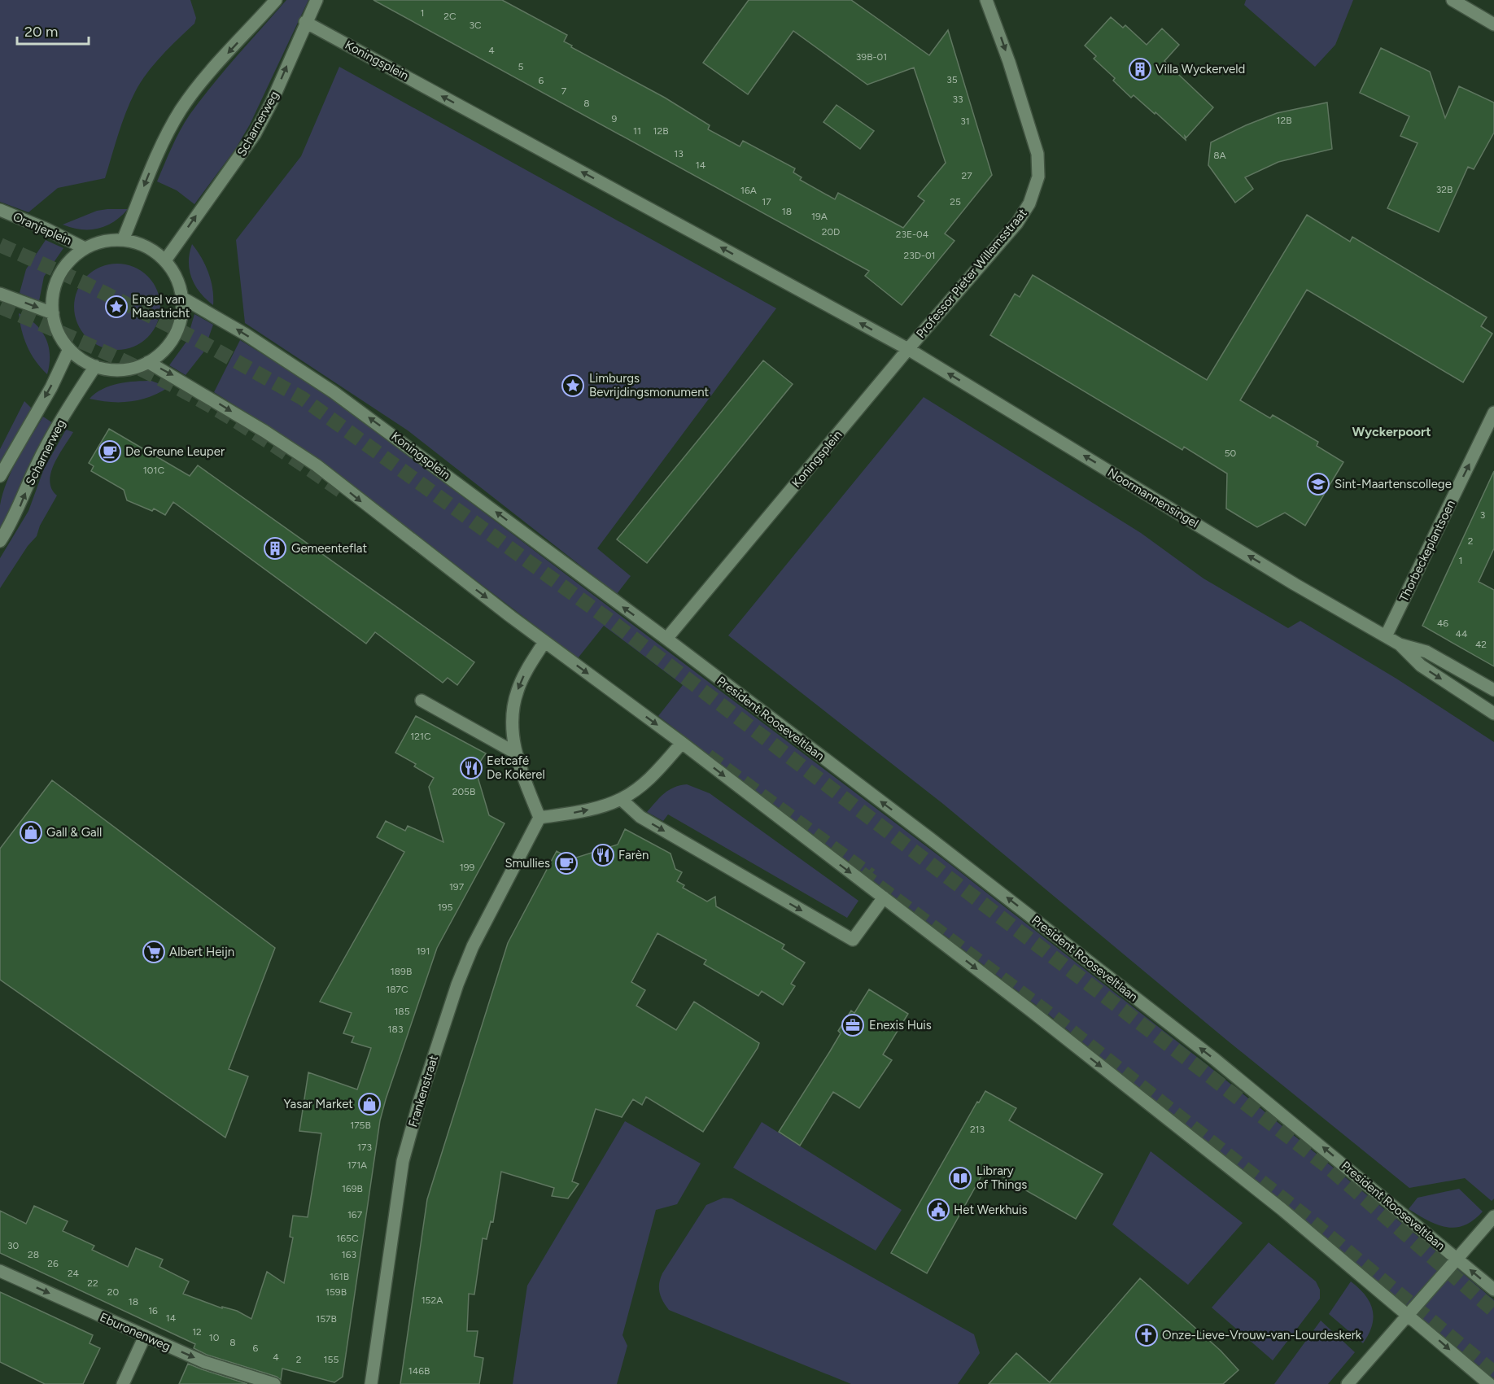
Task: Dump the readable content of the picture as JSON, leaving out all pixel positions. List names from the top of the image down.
{
  "streets": {
    "street": [
      "Koningsplein",
      "Scharnerweg",
      "Oranjeplein",
      "Professor Pieter Willemsstraat",
      "Noormannensingel",
      "Thorbeckeplantsoen",
      "President Rooseveltlaan",
      "Frankenstraat",
      "Eburonenweg"
    ]
  },
  "crossings": [
    ["Koningsplein", "Scharnerweg"],
    ["Koningsplein", "Oranjeplein"],
    ["Koningsplein", "Professor Pieter Willemsstraat"],
    ["Koningsplein", "Noormannensingel"],
    ["Koningsplein", "President Rooseveltlaan"],
    ["Scharnerweg", "Oranjeplein"],
    ["Professor Pieter Willemsstraat", "Noormannensingel"],
    ["Noormannensingel", "Thorbeckeplantsoen"]
  ],
  "one_way": ["Professor Pieter Willemsstraat", "Thorbeckeplantsoen", "Eburonenweg"],
  "districts": ["Wyckerpoort"],
  "places": {
    "building": ["Villa Wyckerveld", "Gemeenteflat"],
    "place": ["Engel van Maastricht", "Limburgs Bevrijdingsmonument"],
    "cafe": ["De Greune Leuper", "Smullies"],
    "school or university": ["Sint-Maartenscollege"],
    "restaurant": ["Eetcafé De Kokerel", "Farèn"],
    "shop": ["Gall & Gall", "Yasar Market"],
    "supermarket": ["Albert Heijn"],
    "office": ["Enexis Huis"],
    "library": ["Library of Things"],
    "public building": ["Het Werkhuis"],
    "church": ["Onze-Lieve-Vrouw-van-Lourdeskerk"]
  },
  "house_numbers": [
    "1",
    "2C",
    "3C",
    "4",
    "39B-01",
    "5",
    "35",
    "6",
    "7",
    "33",
    "8",
    "9",
    "12B",
    "31",
    "11",
    "12B",
    "13",
    "8A",
    "14",
    "27",
    "32B",
    "16A",
    "17",
    "25",
    "18",
    "19A",
    "20D",
    "23E-04",
    "23D-01",
    "50",
    "101C",
    "3",
    "2",
    "1",
    "46",
    "44",
    "42",
    "121C",
    "205B",
    "199",
    "197",
    "195",
    "191",
    "189B",
    "187C",
    "185",
    "183",
    "175B",
    "213",
    "173",
    "171A",
    "169B",
    "167",
    "165C",
    "30",
    "28",
    "163",
    "26",
    "24",
    "161B",
    "22",
    "20",
    "159B",
    "152A",
    "18",
    "16",
    "14",
    "157B",
    "12",
    "10",
    "8",
    "6",
    "4",
    "2",
    "155",
    "146B"
  ],
  "scale_bar": "20 m"
}
